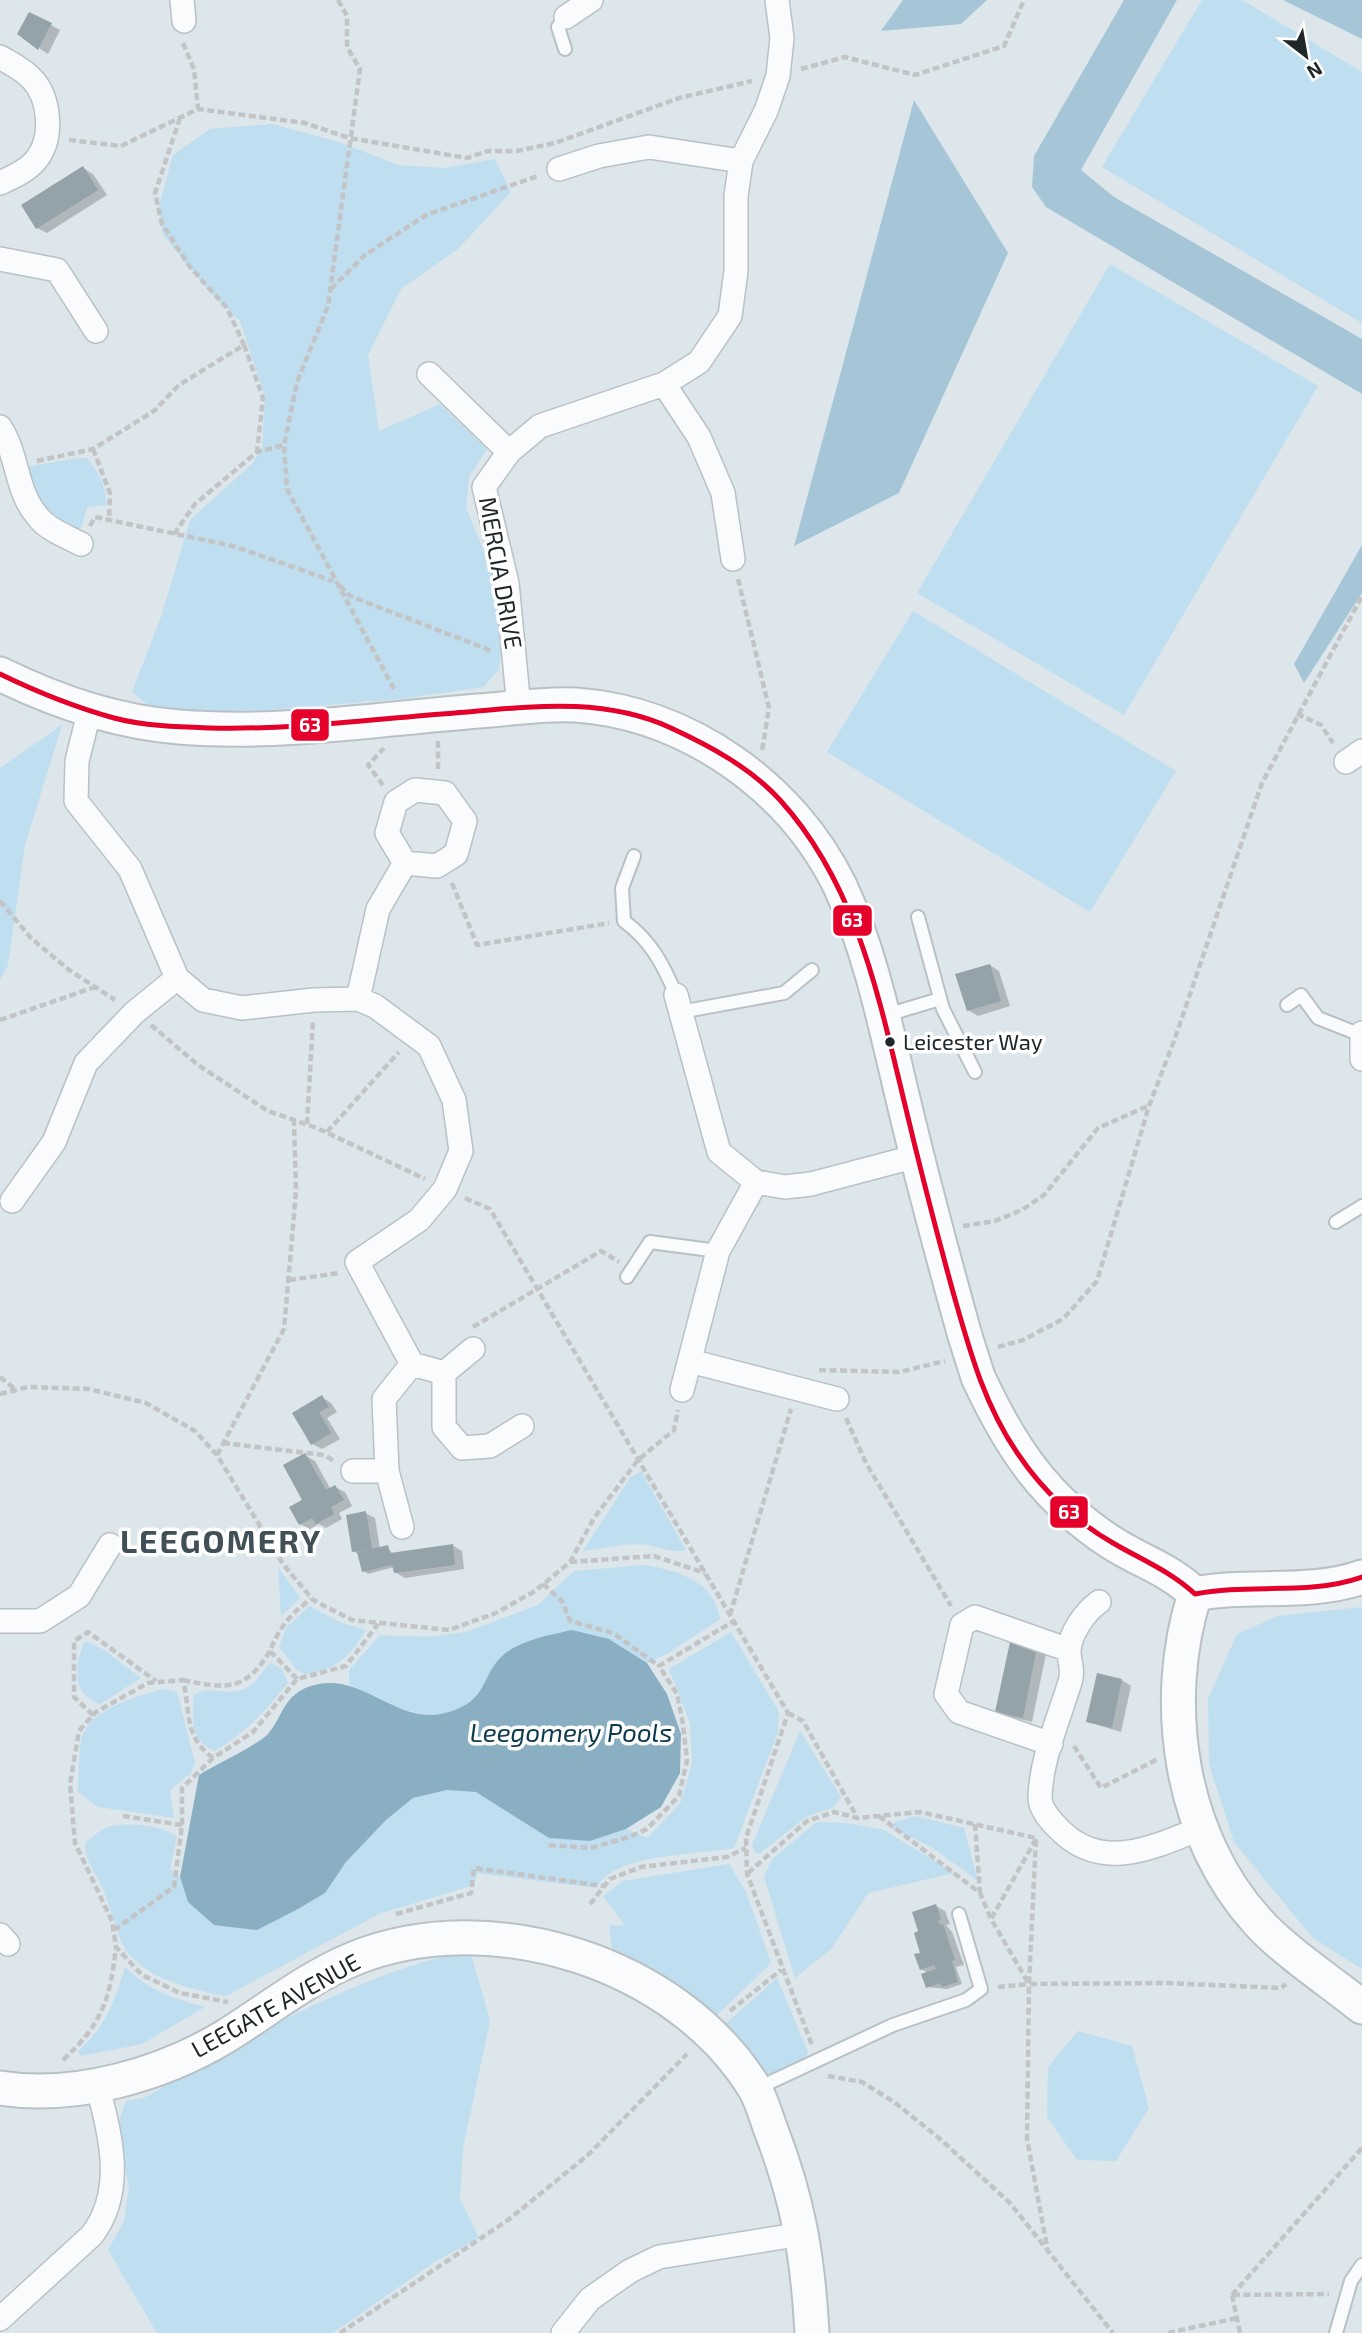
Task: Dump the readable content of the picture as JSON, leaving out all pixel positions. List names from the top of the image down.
{
  "streets": {
    "street": ["MERCIA DRIVE", "LEEGATE AVENUE"]
  },
  "districts": ["LEEGOMERY"],
  "water": ["Leegomery Pools"],
  "places": ["Leicester Way"],
  "lines": ["transit line 63"],
  "north": "bottom right"
}
